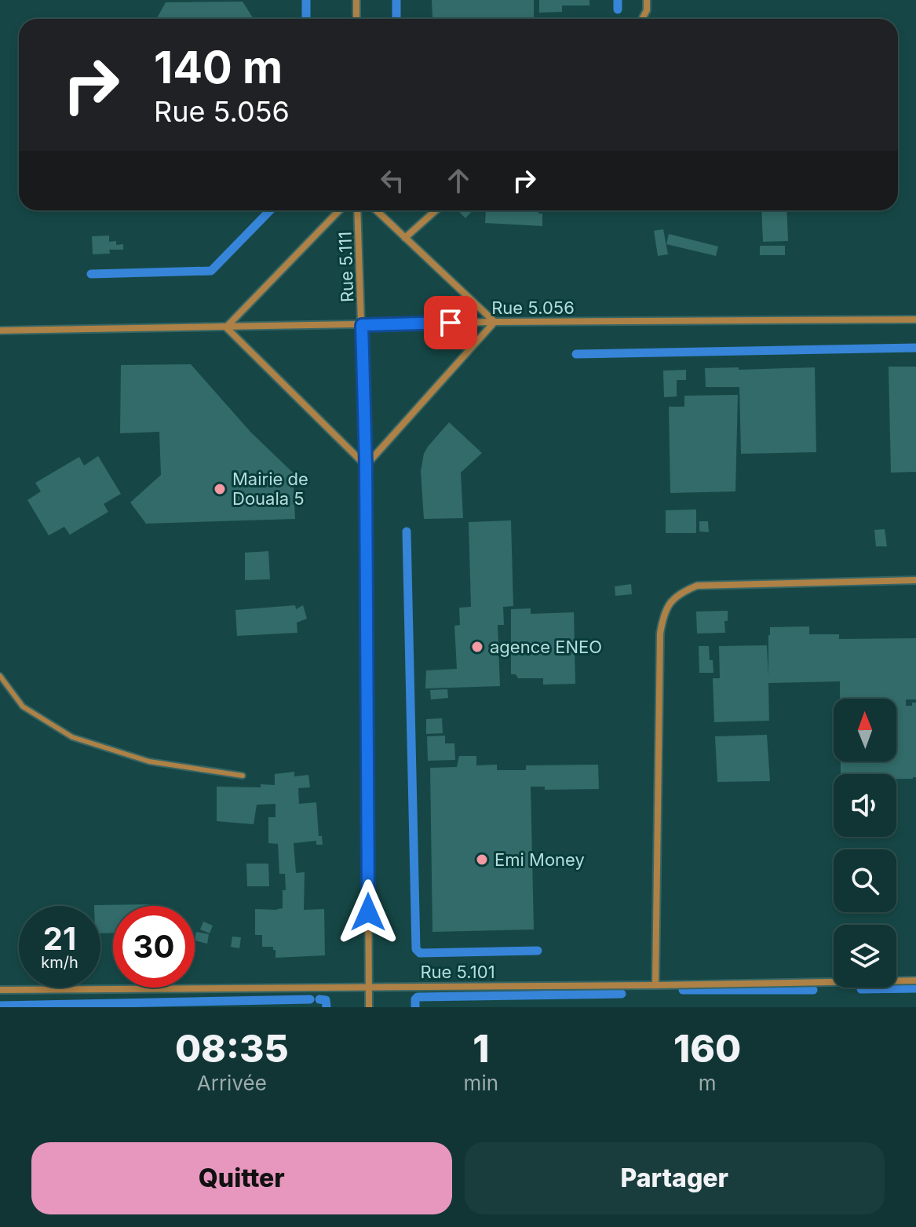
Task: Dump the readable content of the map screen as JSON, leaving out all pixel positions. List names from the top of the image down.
{
  "streets": {
    "street": ["Rue 5.111", "Rue 5.056", "Rue 5.101"]
  },
  "crossings": [
    ["Rue 5.111", "Rue 5.056"],
    ["Rue 5.111", "Rue 5.101"]
  ],
  "places": ["Mairie de Douala 5", "agence ENEO", "Emi Money"],
  "north": "top",
  "page": {
    "turn": ["140 m", "Rue 5.056"],
    "speed": "21 km/h",
    "limit": "30",
    "eta": [
      "08:35",
      "Arrivée",
      "1",
      "min",
      "160",
      "m"
    ],
    "buttons": ["Quitter", "Partager"]
  }
}
